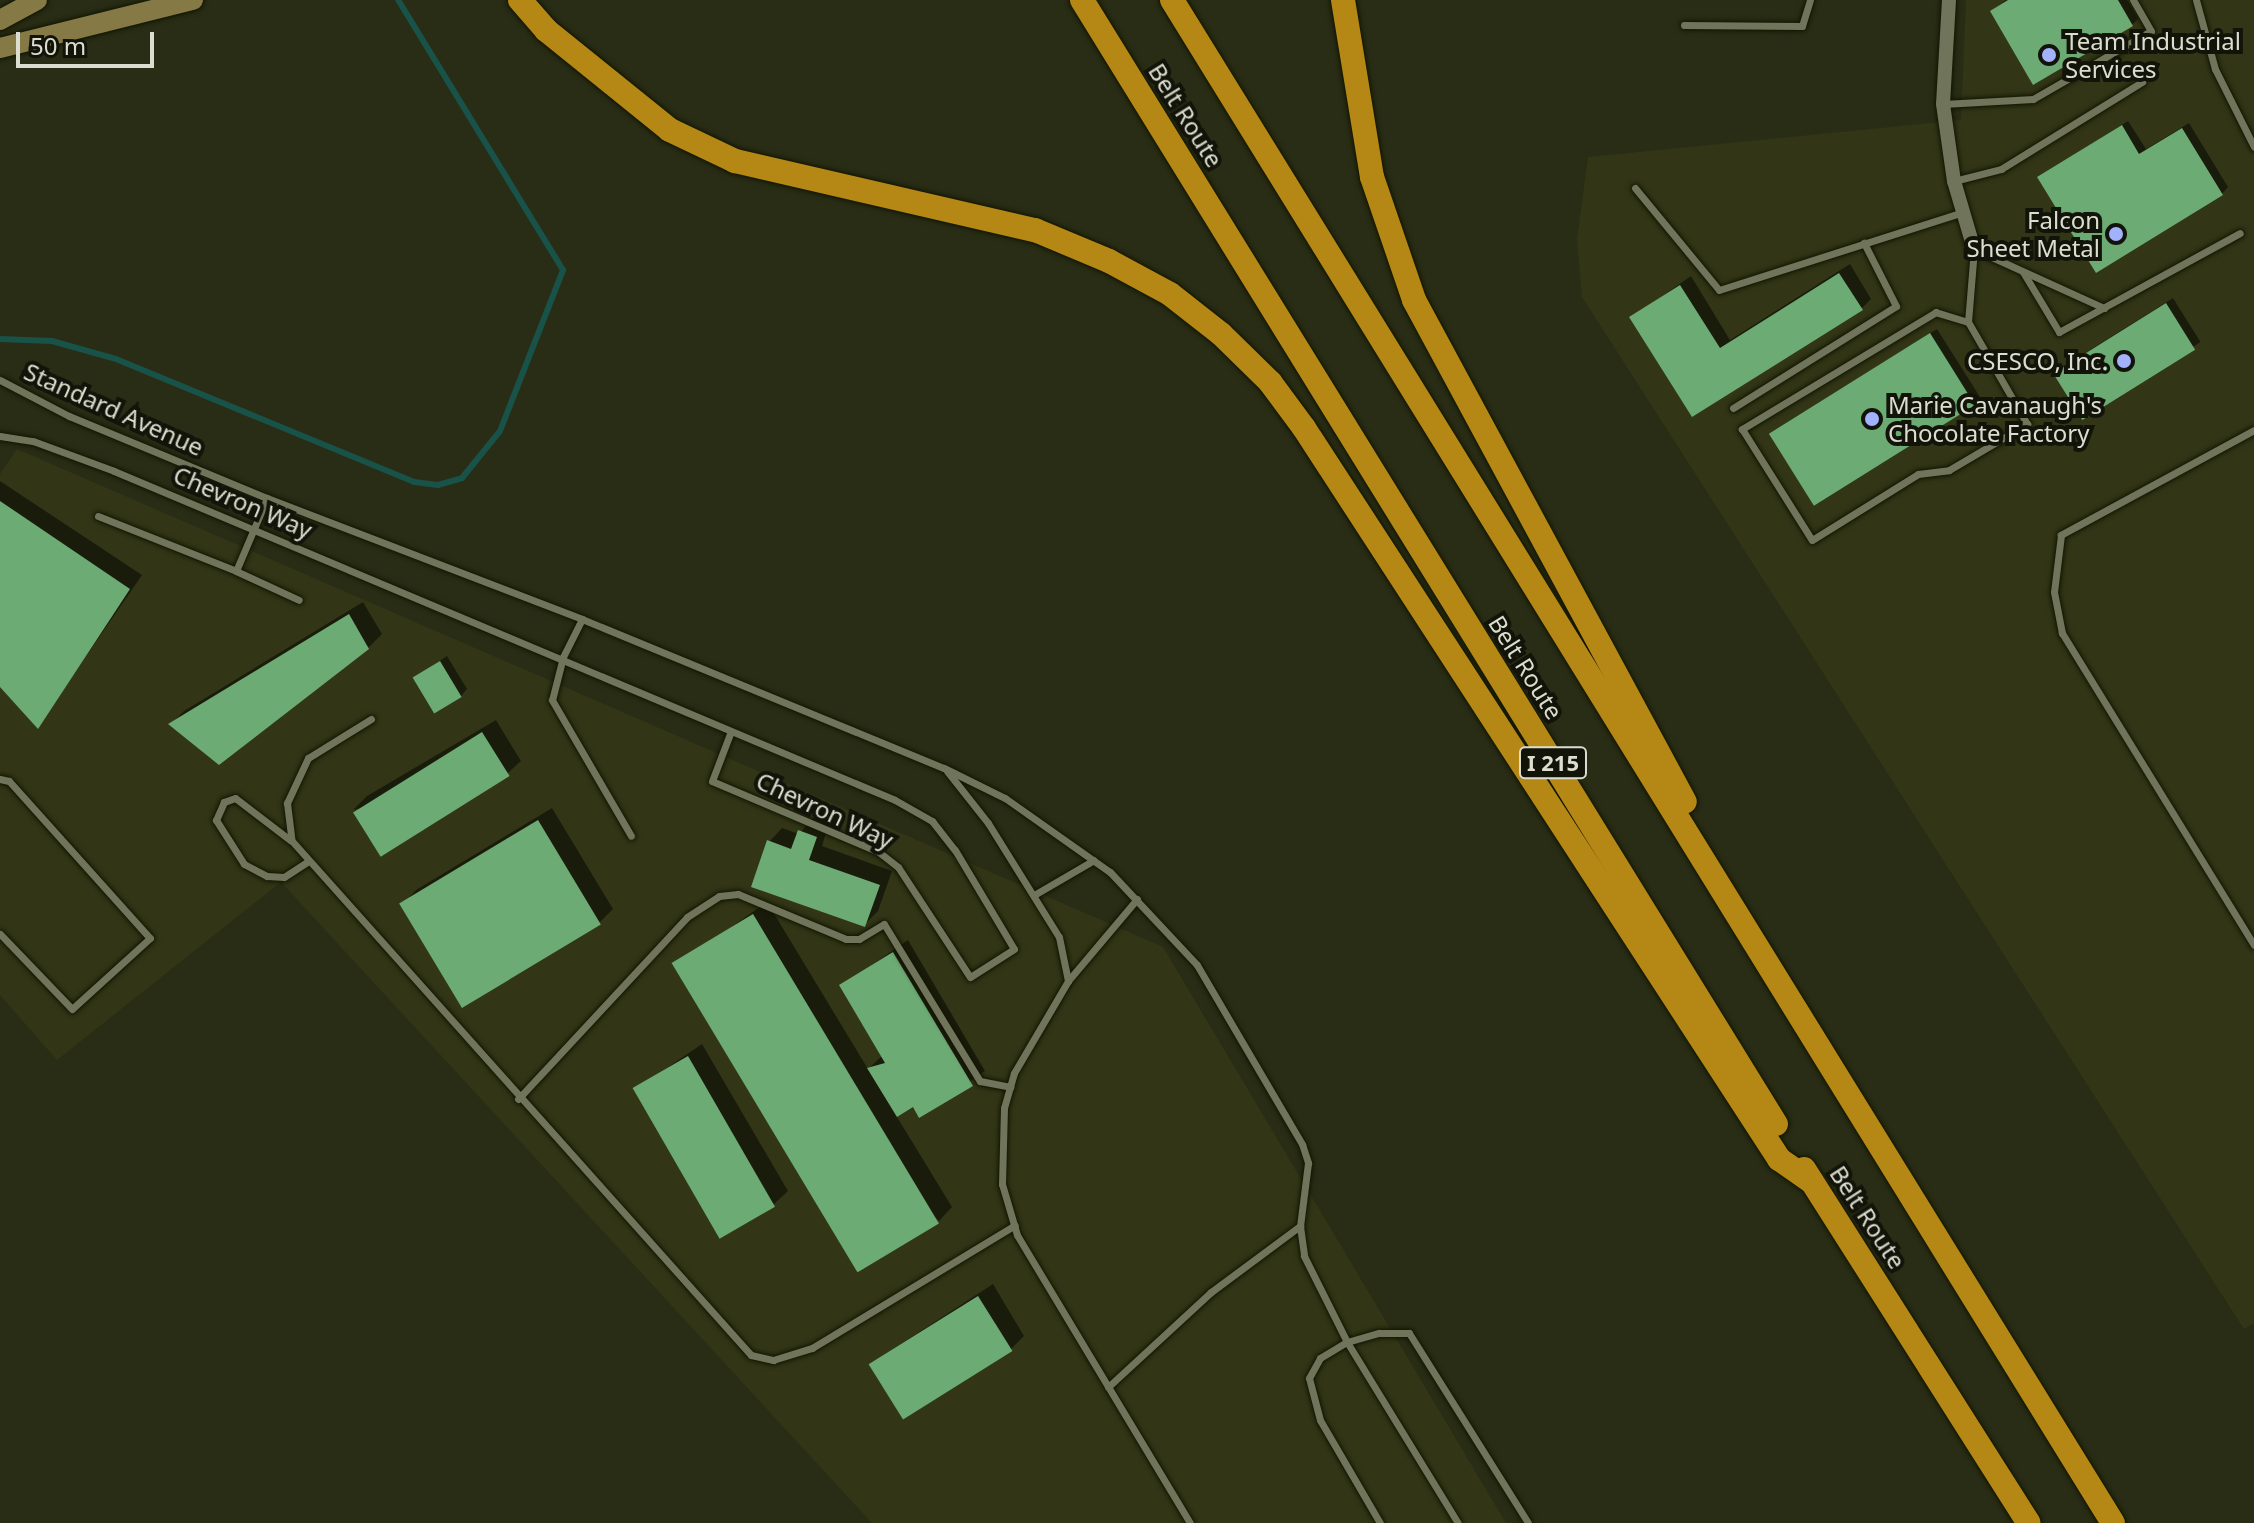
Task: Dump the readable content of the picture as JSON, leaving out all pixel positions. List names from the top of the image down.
{
  "streets": {
    "highway": ["Belt Route", "I 215"],
    "lane": ["Standard Avenue", "Chevron Way"]
  },
  "places": [
    "Team Industrial Services",
    "Falcon Sheet Metal",
    "CSESCO, Inc.",
    "Marie Cavanaugh's Chocolate Factory"
  ],
  "scale_bar": "50 m"
}
